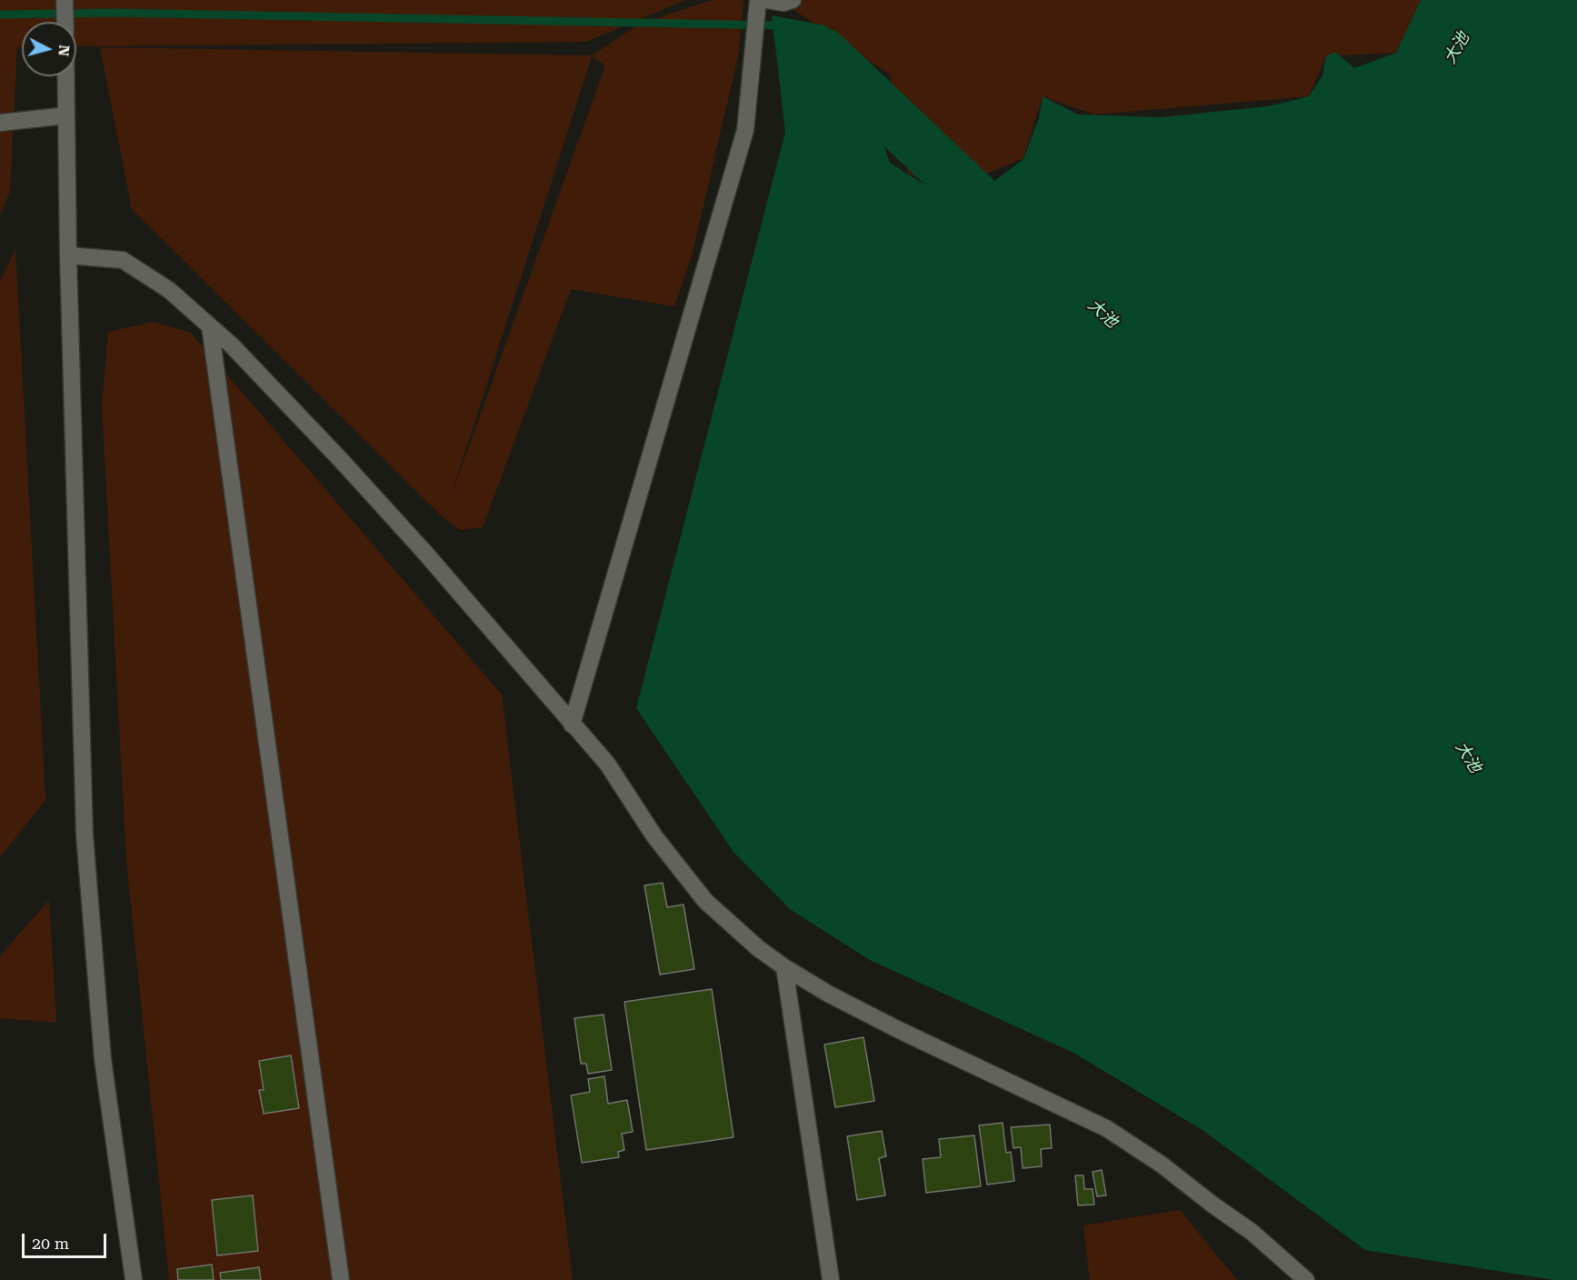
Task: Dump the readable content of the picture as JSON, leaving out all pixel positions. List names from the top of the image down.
{
  "water": ["大池"],
  "scale_bar": "20 m",
  "north": "right"
}
